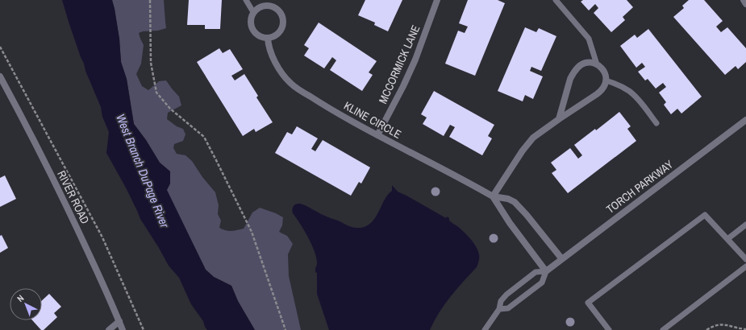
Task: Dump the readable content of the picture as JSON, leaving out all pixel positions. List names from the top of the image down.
{
  "streets": {
    "street": [
      "MCCORMICK LANE",
      "KLINE CIRCLE",
      "TORCH PARKWAY",
      "RIVER ROAD"
    ]
  },
  "crossings": [
    ["MCCORMICK LANE", "KLINE CIRCLE"],
    ["KLINE CIRCLE", "TORCH PARKWAY"]
  ],
  "water": ["West Branch DuPage River"],
  "north": "top left"
}
